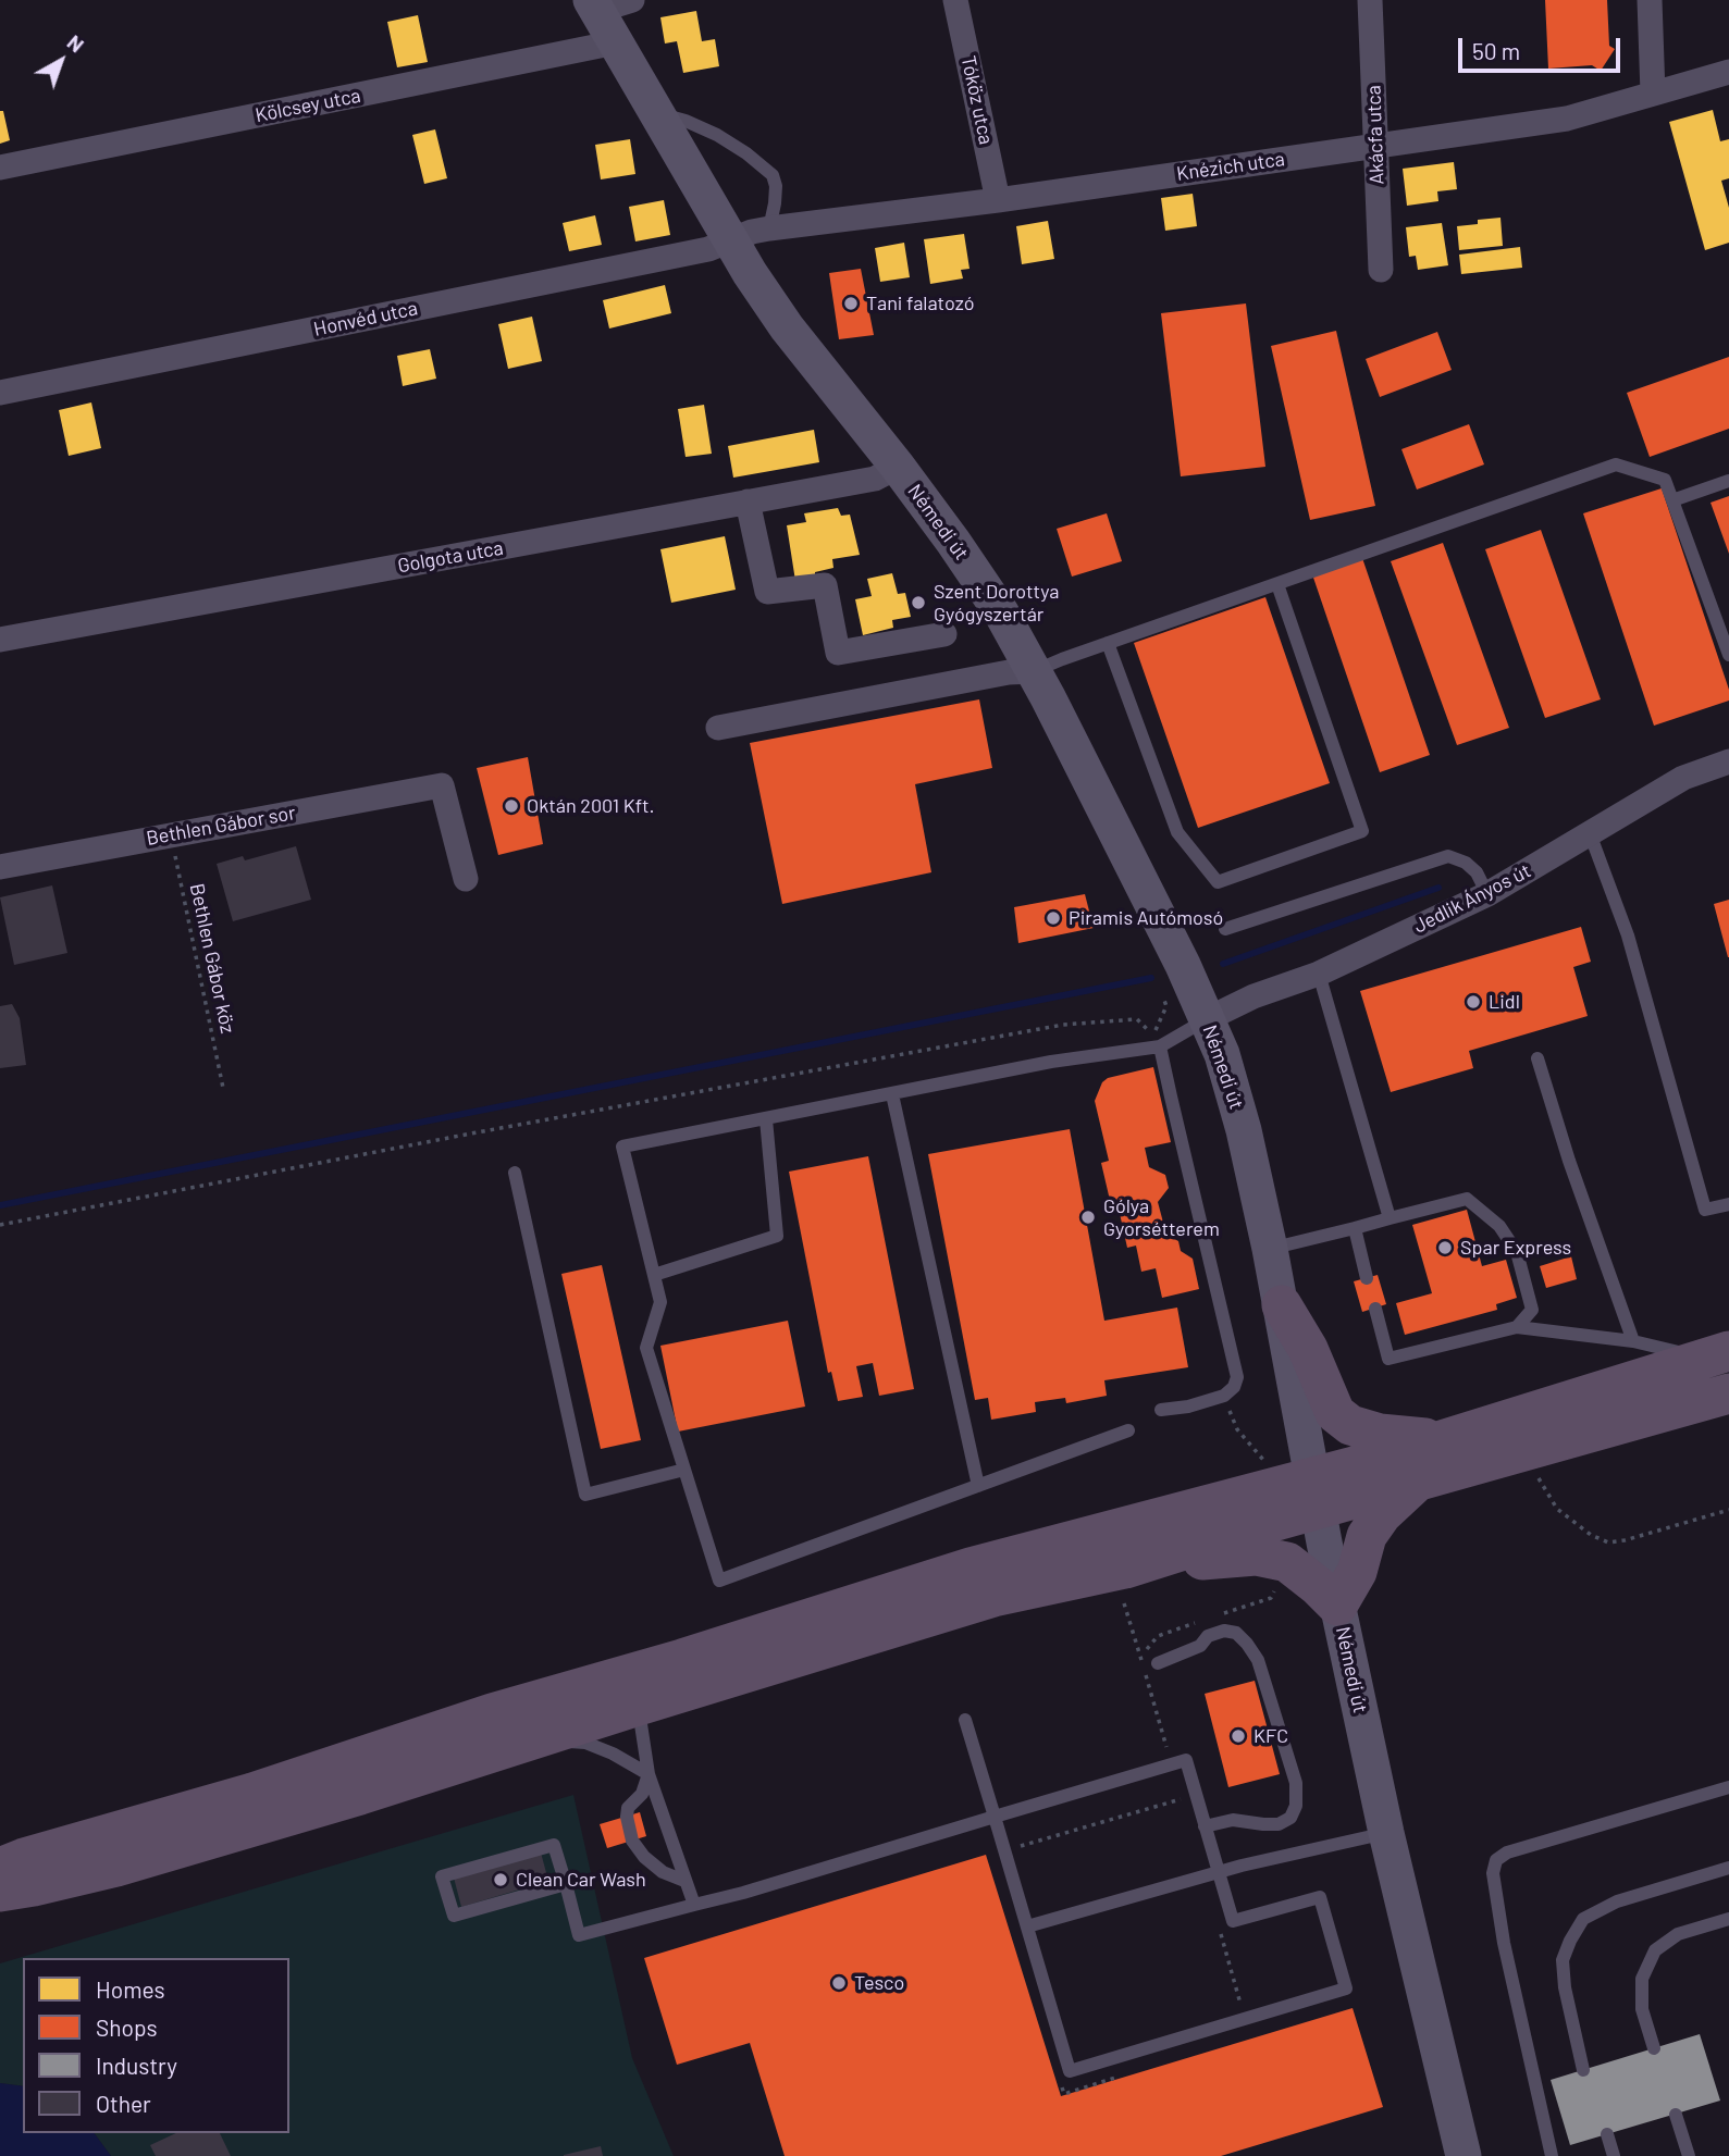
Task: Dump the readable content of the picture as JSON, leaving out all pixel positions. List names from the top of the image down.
{
  "streets": {
    "main road": ["Némedi út"],
    "street": [
      "Tóköz utca",
      "Kölcsey utca",
      "Akácfa utca",
      "Knézich utca",
      "Honvéd utca",
      "Golgota utca",
      "Bethlen Gábor sor",
      "Jedlik Ányos út"
    ],
    "path": ["Bethlen Gábor köz"]
  },
  "crossings": [
    ["Tóköz utca", "Knézich utca"],
    ["Kölcsey utca", "Némedi út"],
    ["Akácfa utca", "Knézich utca"],
    ["Knézich utca", "Honvéd utca"],
    ["Knézich utca", "Némedi út"],
    ["Honvéd utca", "Némedi út"],
    ["Némedi út", "Golgota utca"],
    ["Némedi út", "Jedlik Ányos út"],
    ["Bethlen Gábor sor", "Bethlen Gábor köz"]
  ],
  "places": [
    "Tani falatozó",
    "Szent Dorottya Gyógyszertár",
    "Oktán 2001 Kft.",
    "Piramis Autómosó",
    "Lidl",
    "Gólya Gyorsétterem",
    "Spar Express",
    "KFC",
    "Clean Car Wash",
    "Tesco"
  ],
  "legend": [
    "Homes",
    "Shops",
    "Industry",
    "Other"
  ],
  "scale_bar": "50 m",
  "north": "top right"
}
